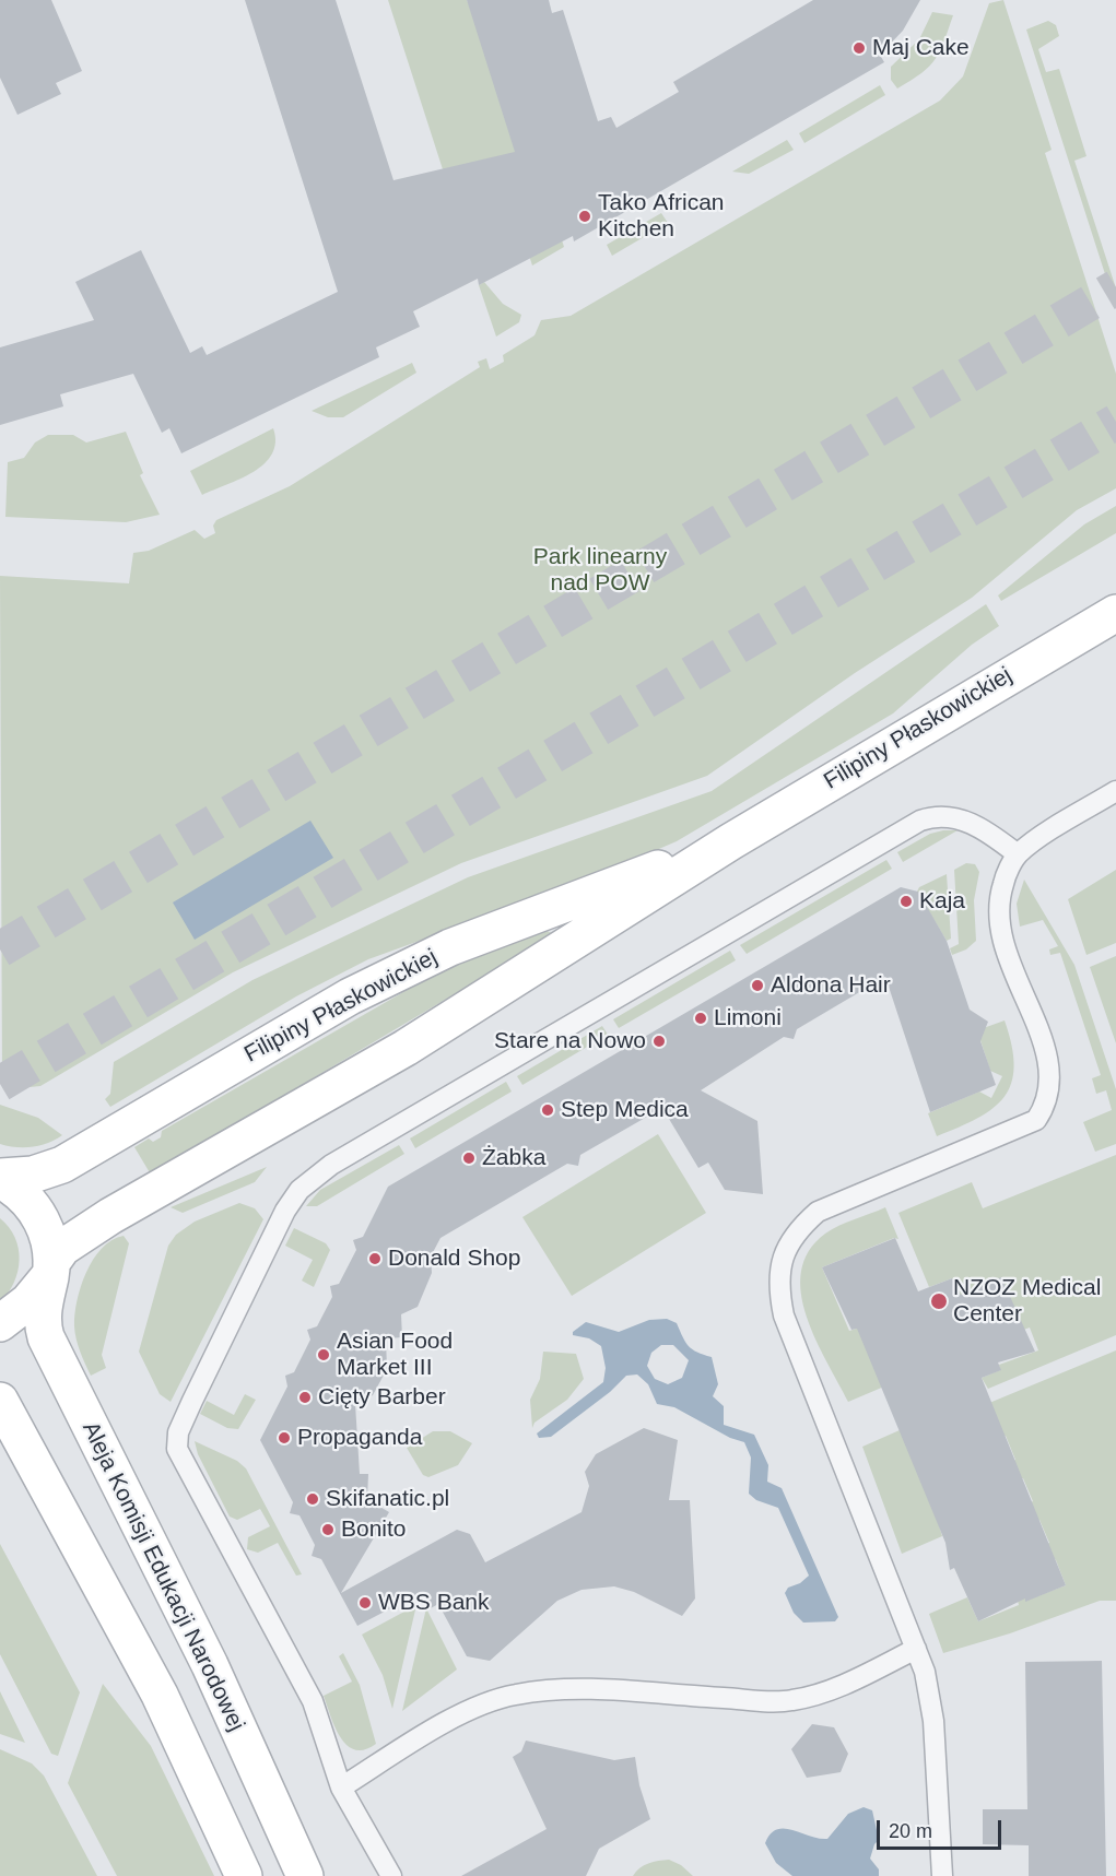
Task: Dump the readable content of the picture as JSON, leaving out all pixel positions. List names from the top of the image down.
{
  "streets": {
    "main road": ["Filipiny Płaskowickiej", "Aleja Komisji Edukacji Narodowej"]
  },
  "crossings": [
    ["Filipiny Płaskowickiej", "Aleja Komisji Edukacji Narodowej"]
  ],
  "parks": ["Park linearny nad POW"],
  "places": [
    "Maj Cake",
    "Tako African Kitchen",
    "Kaja",
    "Aldona Hair",
    "Limoni",
    "Stare na Nowo",
    "Step Medica",
    "Żabka",
    "Donald Shop",
    "NZOZ Medical Center",
    "Asian Food Market III",
    "Cięty Barber",
    "Propaganda",
    "Skifanatic.pl",
    "Bonito",
    "WBS Bank"
  ],
  "scale_bar": "20 m"
}
